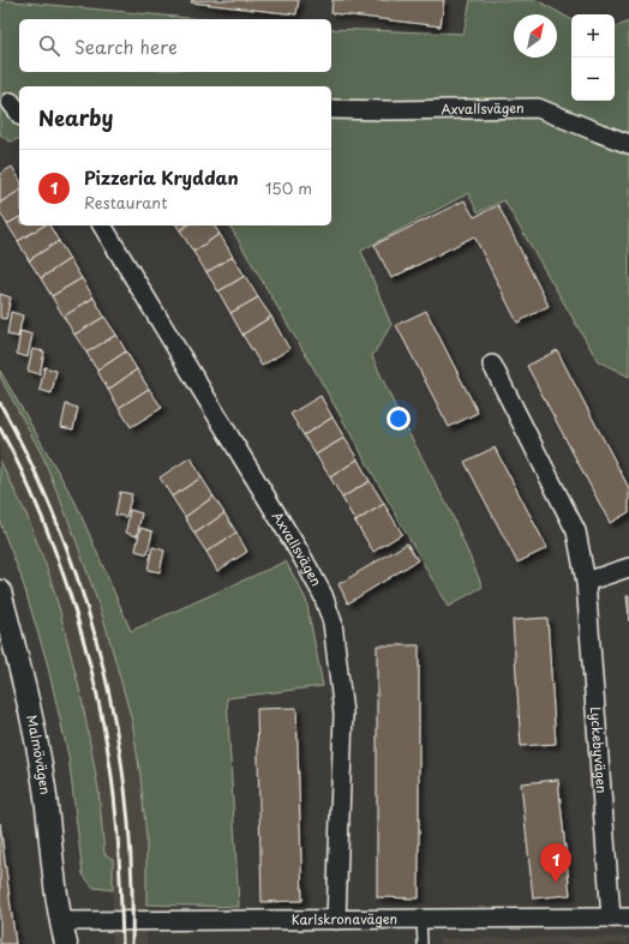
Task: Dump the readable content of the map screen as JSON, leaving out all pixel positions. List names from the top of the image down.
{
  "streets": {
    "street": [
      "Axvallsvägen",
      "Lyckebyvägen",
      "Malmövägen",
      "Karlskronavägen"
    ]
  },
  "crossings": [
    ["Axvallsvägen", "Karlskronavägen"],
    ["Lyckebyvägen", "Karlskronavägen"],
    ["Malmövägen", "Karlskronavägen"]
  ],
  "north": "top right",
  "page": {
    "map_buttons": ["+", "−"],
    "search": "Search here",
    "heading": "Nearby",
    "list": [
      {
        "mark": "1",
        "name": "Pizzeria Kryddan",
        "note": "Restaurant",
        "value": "150 m"
      }
    ],
    "pins": "1"
  }
}
